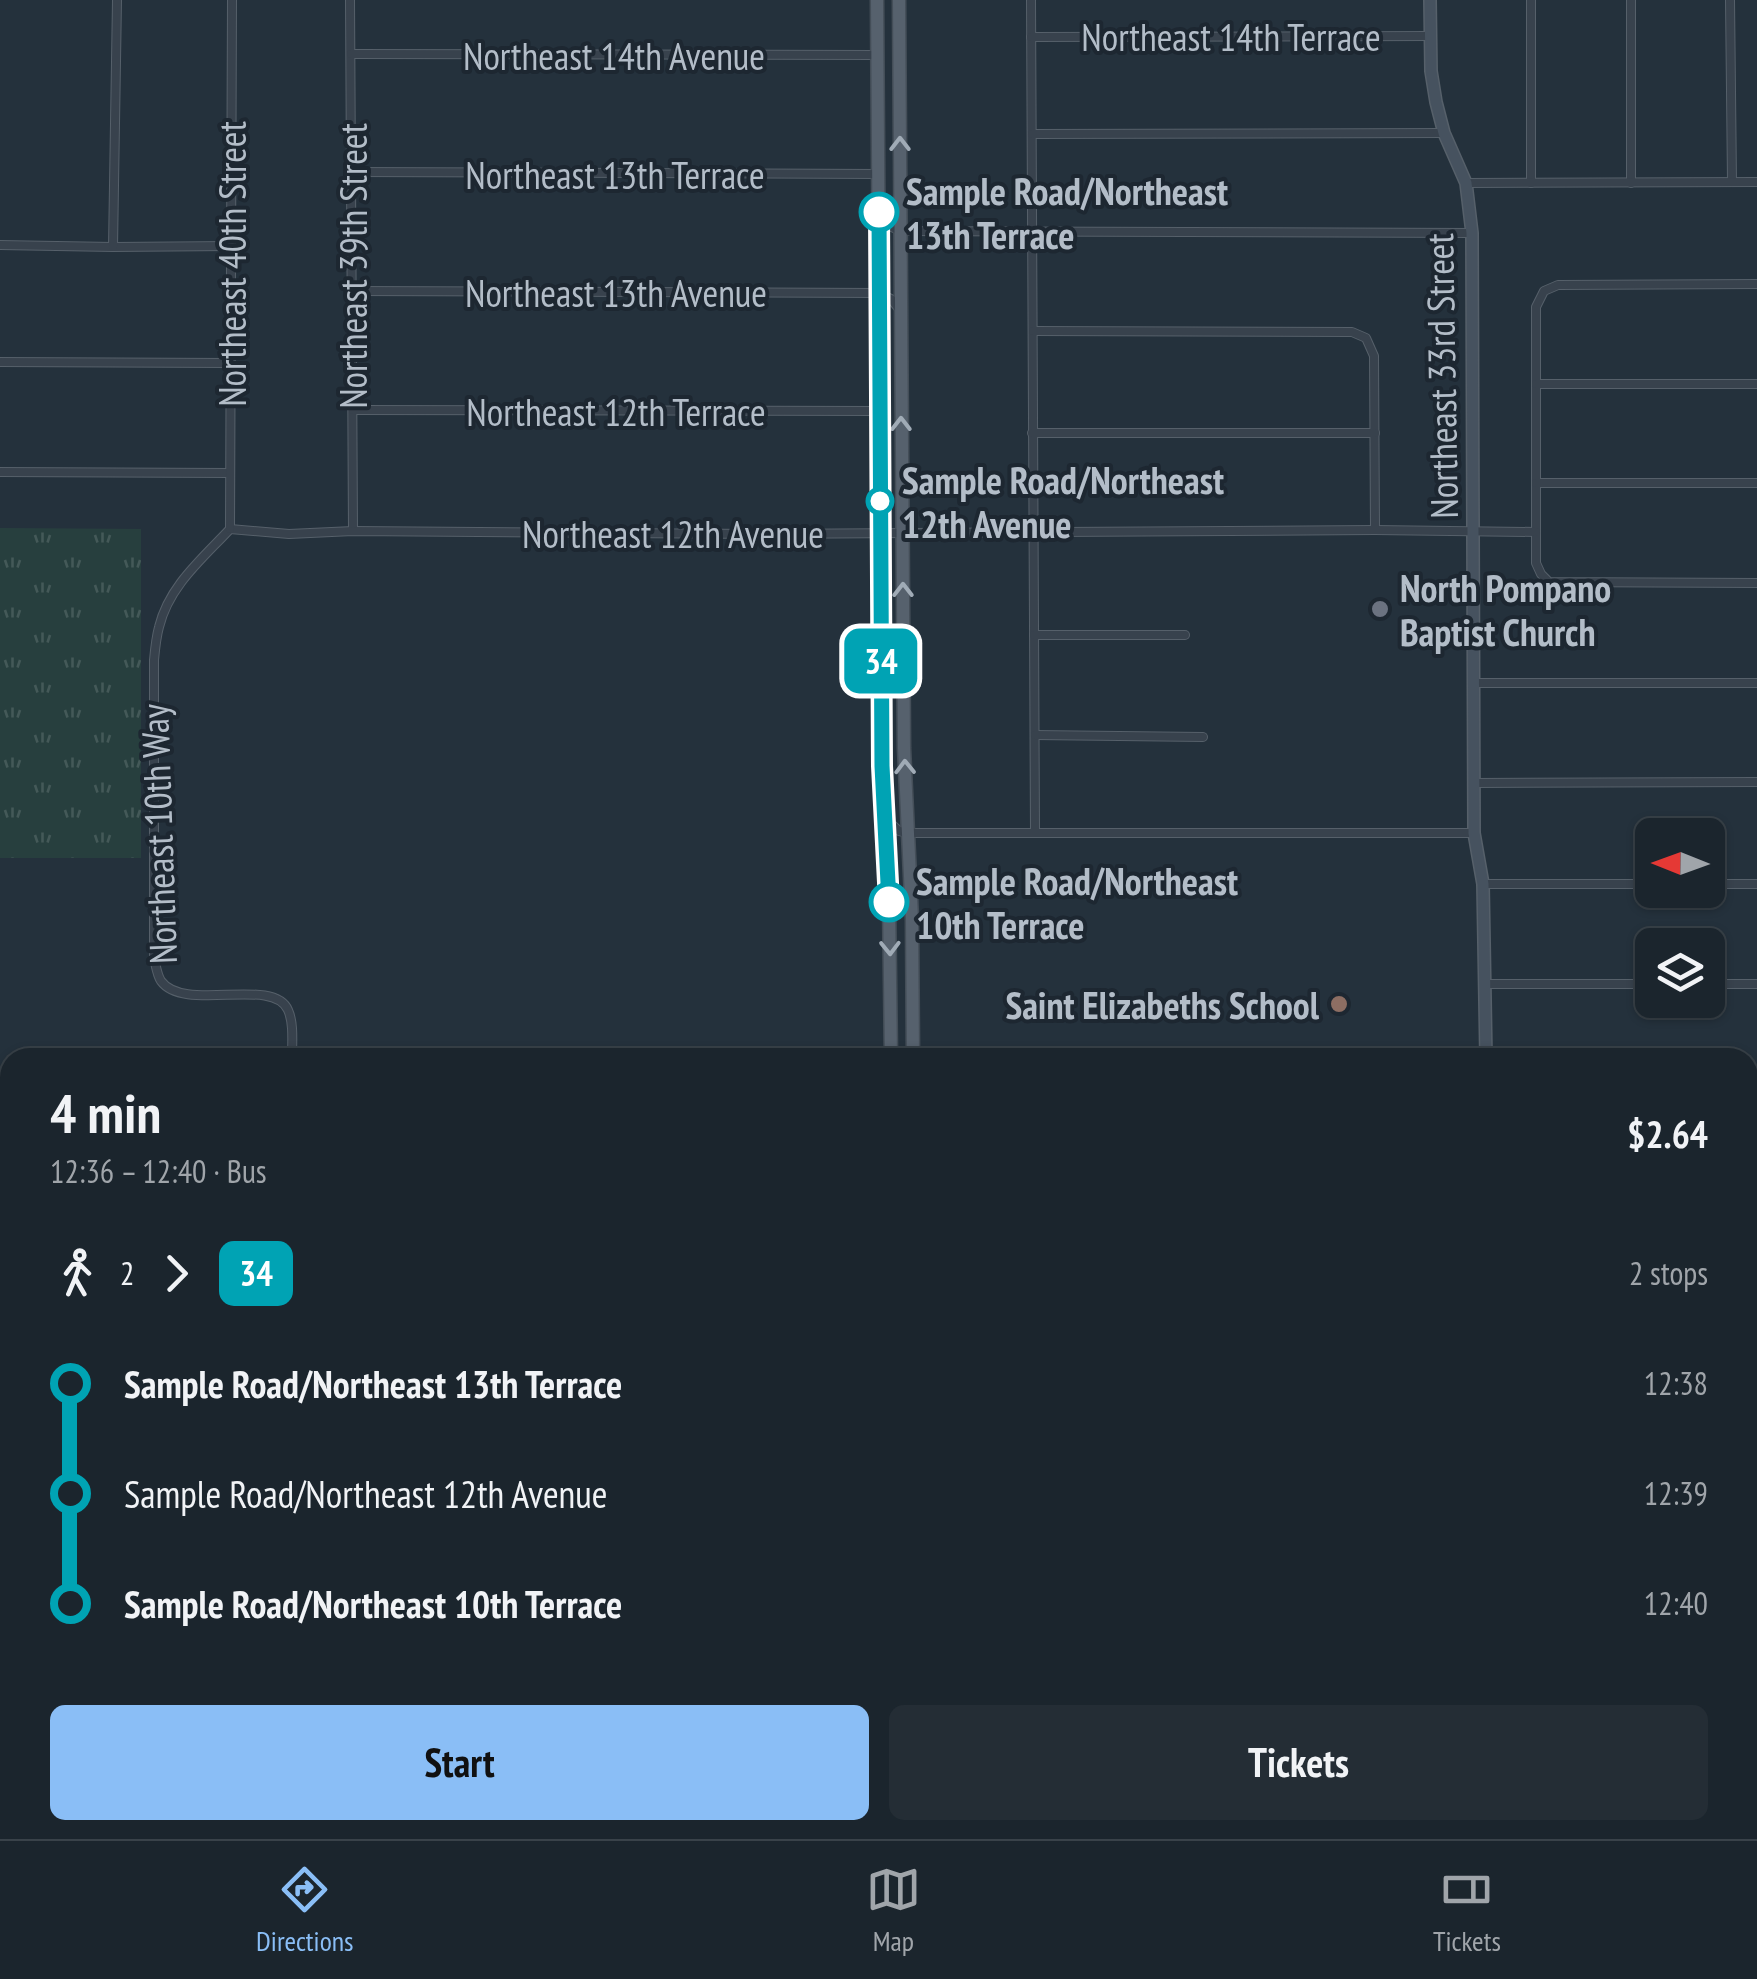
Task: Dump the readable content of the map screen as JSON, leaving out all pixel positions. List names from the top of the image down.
{
  "streets": {
    "street": [
      "Northeast 14th Terrace",
      "Northeast 14th Avenue",
      "Northeast 13th Terrace",
      "Northeast 40th Street",
      "Northeast 39th Street",
      "Northeast 13th Avenue",
      "Northeast 33rd Street",
      "Northeast 12th Terrace",
      "Northeast 12th Avenue",
      "Northeast 10th Way"
    ]
  },
  "crossings": [
    ["Northeast 14th Terrace", "Northeast 33rd Street"],
    ["Northeast 14th Avenue", "Northeast 39th Street"],
    ["Northeast 13th Terrace", "Northeast 39th Street"],
    ["Northeast 40th Street", "Northeast 12th Avenue"],
    ["Northeast 40th Street", "Northeast 10th Way"],
    ["Northeast 39th Street", "Northeast 13th Avenue"],
    ["Northeast 39th Street", "Northeast 12th Terrace"],
    ["Northeast 39th Street", "Northeast 12th Avenue"],
    ["Northeast 33rd Street", "Northeast 12th Avenue"],
    ["Northeast 12th Avenue", "Northeast 10th Way"]
  ],
  "places": [
    "Sample Road/Northeast 13th Terrace",
    "Sample Road/Northeast 12th Avenue",
    "North Pompano Baptist Church",
    "Sample Road/Northeast 10th Terrace",
    "Saint Elizabeths School"
  ],
  "lines": ["bus line 34"],
  "north": "left",
  "page": {
    "on_map": "34",
    "heading": ["4 min", "12:36 – 12:40 · Bus", "$2.64"],
    "legs": ["2", "34", "2 stops"],
    "list": [
      {
        "name": "Sample Road/Northeast 13th Terrace",
        "value": "12:38"
      },
      {
        "name": "Sample Road/Northeast 12th Avenue",
        "value": "12:39"
      },
      {
        "name": "Sample Road/Northeast 10th Terrace",
        "value": "12:40"
      }
    ],
    "buttons": ["Start", "Tickets"],
    "tabs": ["Directions", "Map", "Tickets"]
  }
}
